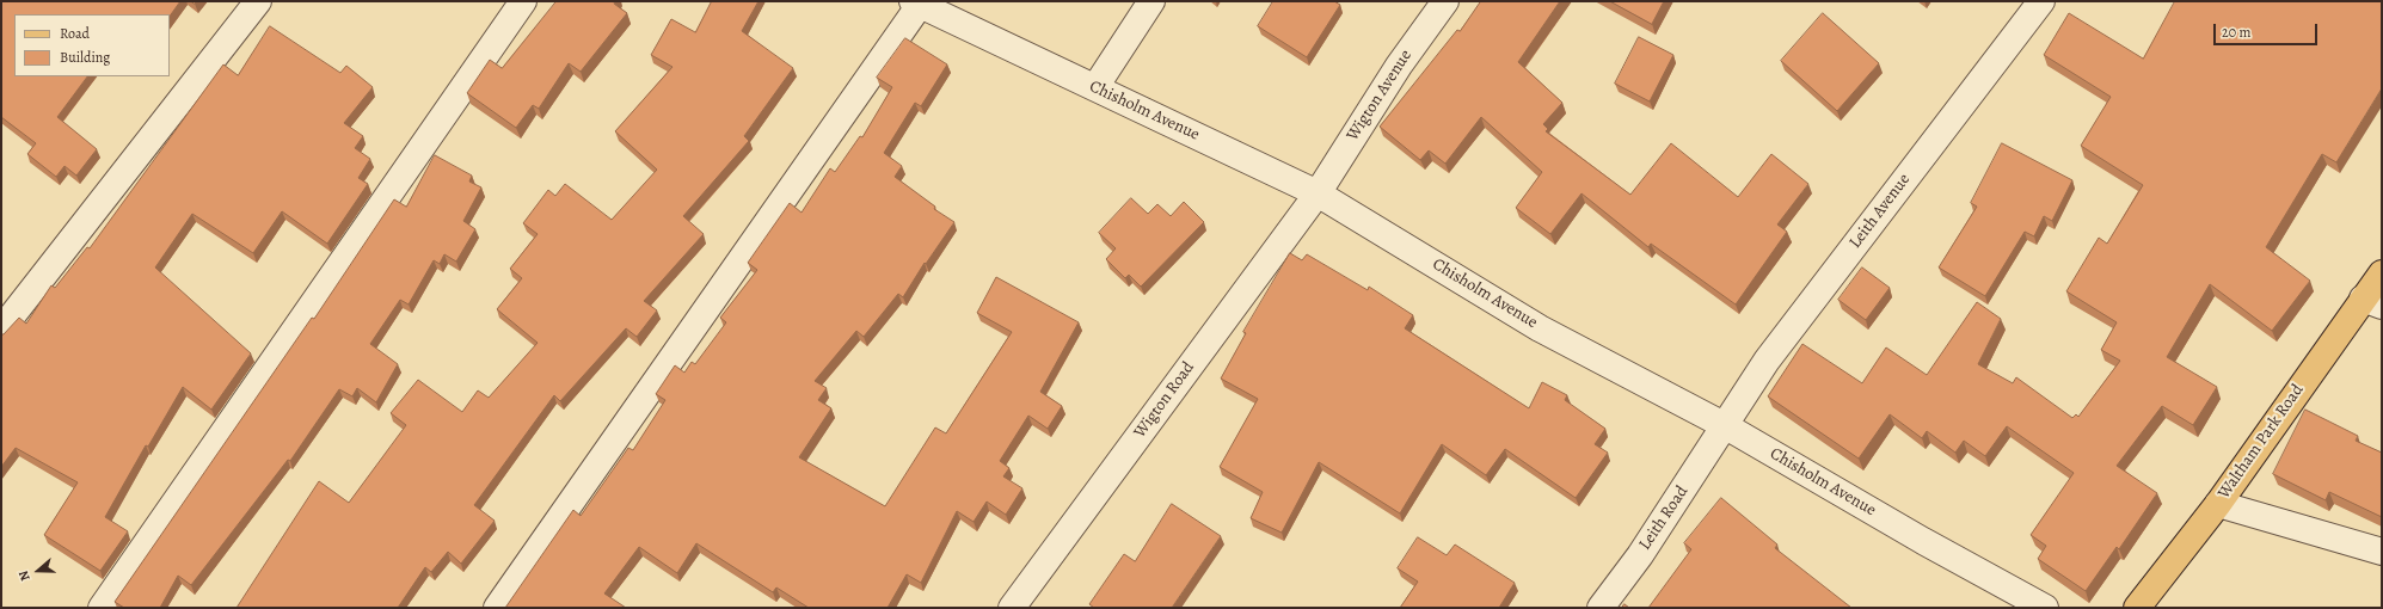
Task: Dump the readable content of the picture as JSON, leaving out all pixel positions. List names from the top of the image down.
{
  "streets": {
    "main road": ["Waltham Park Road"],
    "street": [
      "Wigton Avenue",
      "Chisholm Avenue",
      "Leith Avenue",
      "Wigton Road",
      "Leith Road"
    ]
  },
  "crossings": [
    ["Wigton Avenue", "Chisholm Avenue"],
    ["Wigton Avenue", "Wigton Road"],
    ["Chisholm Avenue", "Leith Avenue"],
    ["Chisholm Avenue", "Wigton Road"],
    ["Chisholm Avenue", "Leith Road"],
    ["Leith Avenue", "Leith Road"]
  ],
  "legend": ["Road", "Building"],
  "scale_bar": "20 m",
  "north": "left"
}
